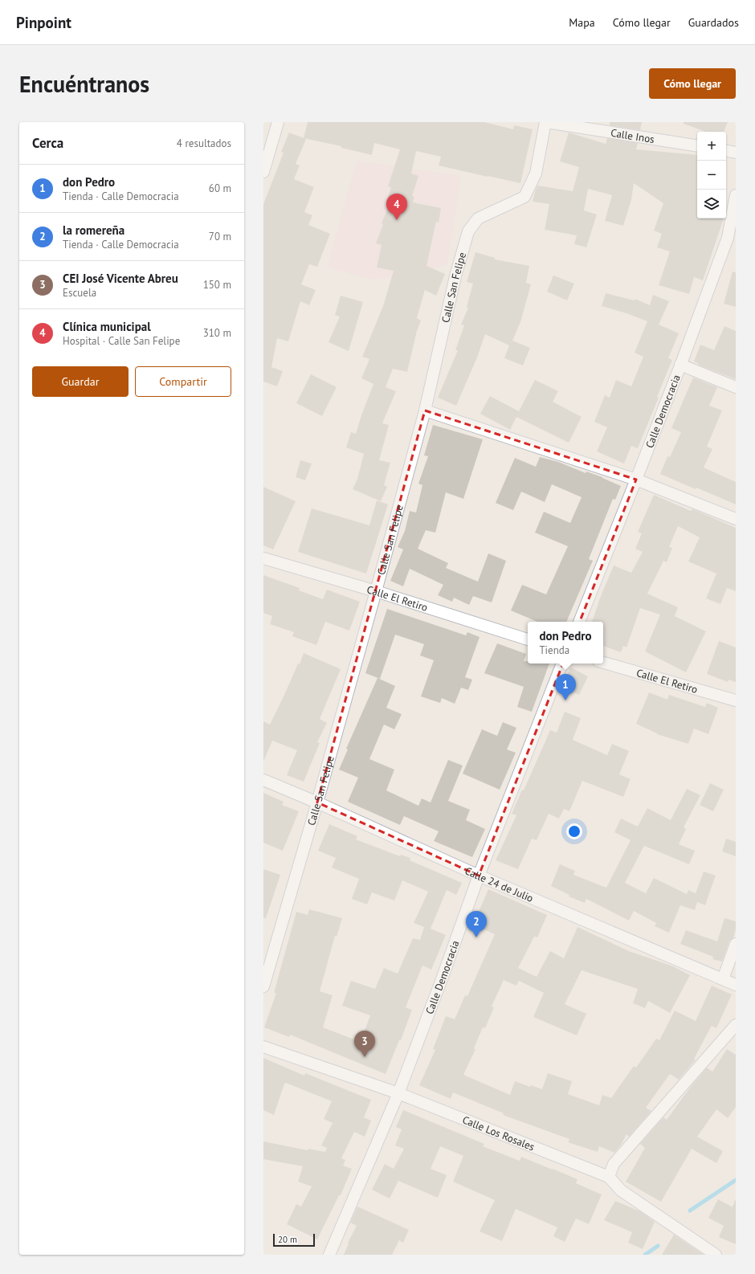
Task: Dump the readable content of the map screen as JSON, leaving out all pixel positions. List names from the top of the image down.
{
  "streets": {
    "street": [
      "Calle Inos",
      "Calle San Felipe",
      "Calle Democracia",
      "Calle El Retiro",
      "Calle 24 de Julio",
      "Calle Los Rosales"
    ]
  },
  "crossings": [
    ["Calle Inos", "Calle San Felipe"],
    ["Calle San Felipe", "Calle El Retiro"],
    ["Calle San Felipe", "Calle 24 de Julio"],
    ["Calle Democracia", "Calle 24 de Julio"],
    ["Calle Democracia", "Calle Los Rosales"]
  ],
  "scale_bar": "20 m",
  "page": {
    "header": "Pinpoint",
    "nav": ["Mapa", "Cómo llegar", "Guardados"],
    "buttons": [
      "Cómo llegar",
      ["Guardar", "Compartir"]
    ],
    "title": "Encuéntranos",
    "heading": ["Cerca", "4 resultados"],
    "map_buttons": ["+", "−"],
    "list": [
      {
        "mark": "1",
        "name": "don Pedro",
        "note": "Tienda · Calle Democracia",
        "value": "60 m"
      },
      {
        "mark": "2",
        "name": "la romereña",
        "note": "Tienda · Calle Democracia",
        "value": "70 m"
      },
      {
        "mark": "3",
        "name": "CEI José Vicente Abreu",
        "note": "Escuela",
        "value": "150 m"
      },
      {
        "mark": "4",
        "name": "Clínica municipal",
        "note": "Hospital · Calle San Felipe",
        "value": "310 m"
      }
    ],
    "pins": [
      "4",
      "1",
      "2",
      "3"
    ],
    "popup": ["don Pedro", "Tienda"],
    "scale": "20 m"
  }
}
